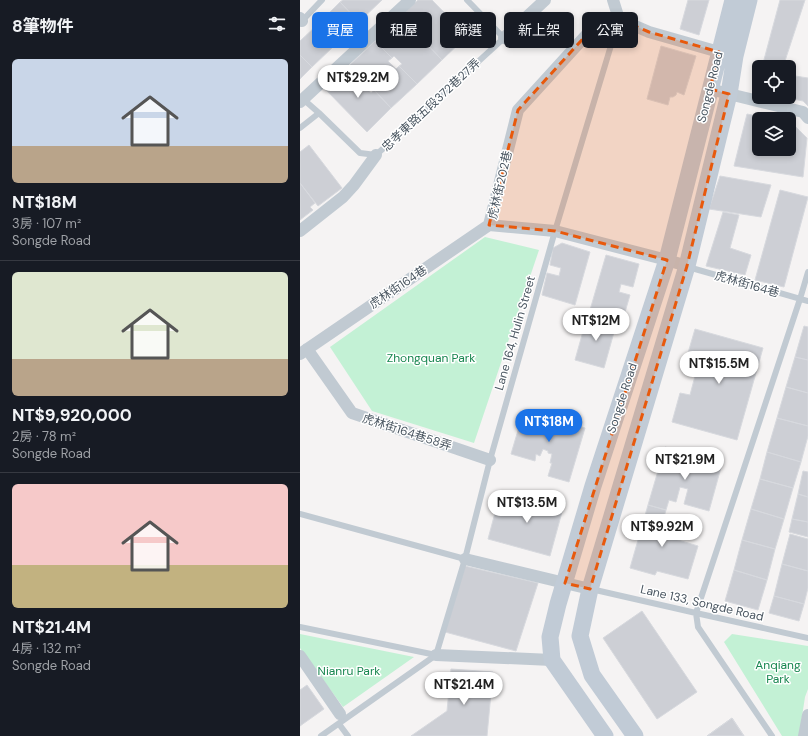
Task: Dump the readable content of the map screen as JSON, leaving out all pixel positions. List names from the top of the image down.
{
  "streets": {
    "main road": ["Songde Road"],
    "street": [
      "忠孝東路五段372巷27弄",
      "虎林街202巷",
      "虎林街164巷",
      "虎林街164巷58弄"
    ],
    "lane": ["Lane 164, Hulin Street", "Lane 133, Songde Road"]
  },
  "crossings": [
    ["Songde Road", "虎林街202巷"],
    ["Songde Road", "虎林街164巷"],
    ["Songde Road", "Lane 133, Songde Road"],
    ["虎林街202巷", "虎林街164巷"],
    ["虎林街202巷", "Lane 164, Hulin Street"],
    ["虎林街164巷", "虎林街164巷58弄"],
    ["Lane 164, Hulin Street", "虎林街164巷58弄"]
  ],
  "parks": ["Zhongquan Park", "Anqiang Park", "Nianru Park"],
  "page": {
    "heading": "8筆物件",
    "chip": [
      "買屋",
      "租屋",
      "篩選",
      "新上架",
      "公寓"
    ],
    "list": [
      {
        "name": "NT$18M",
        "note": "3房 · 107 m² · Songde Road"
      },
      {
        "name": "NT$9,920,000",
        "note": "2房 · 78 m² · Songde Road"
      },
      {
        "name": "NT$21.4M",
        "note": "4房 · 132 m² · Songde Road"
      }
    ],
    "price": [
      "NT$29.2M",
      "NT$12M",
      "NT$15.5M",
      "NT$18M",
      "NT$21.9M",
      "NT$13.5M",
      "NT$9.92M",
      "NT$21.4M"
    ]
  }
}
